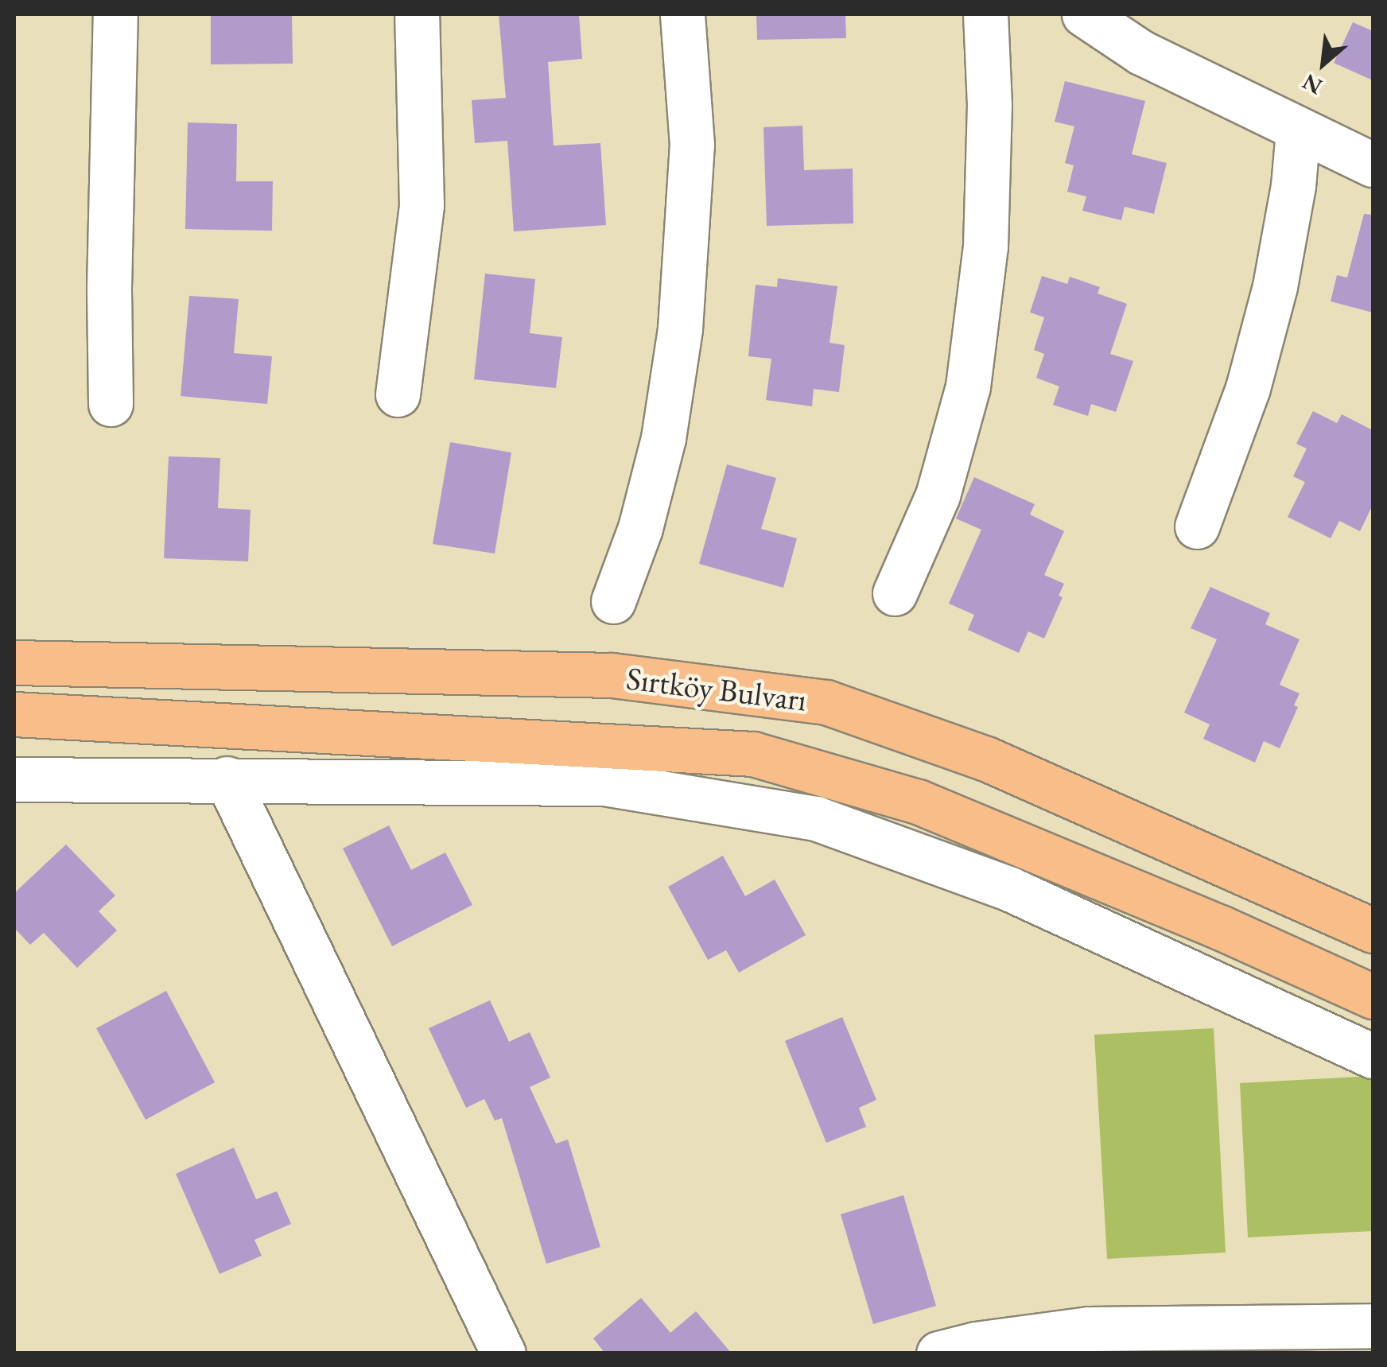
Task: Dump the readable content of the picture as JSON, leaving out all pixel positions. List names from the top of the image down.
{
  "streets": {
    "main road": ["Sırtköy Bulvarı"]
  },
  "north": "bottom left"
}
